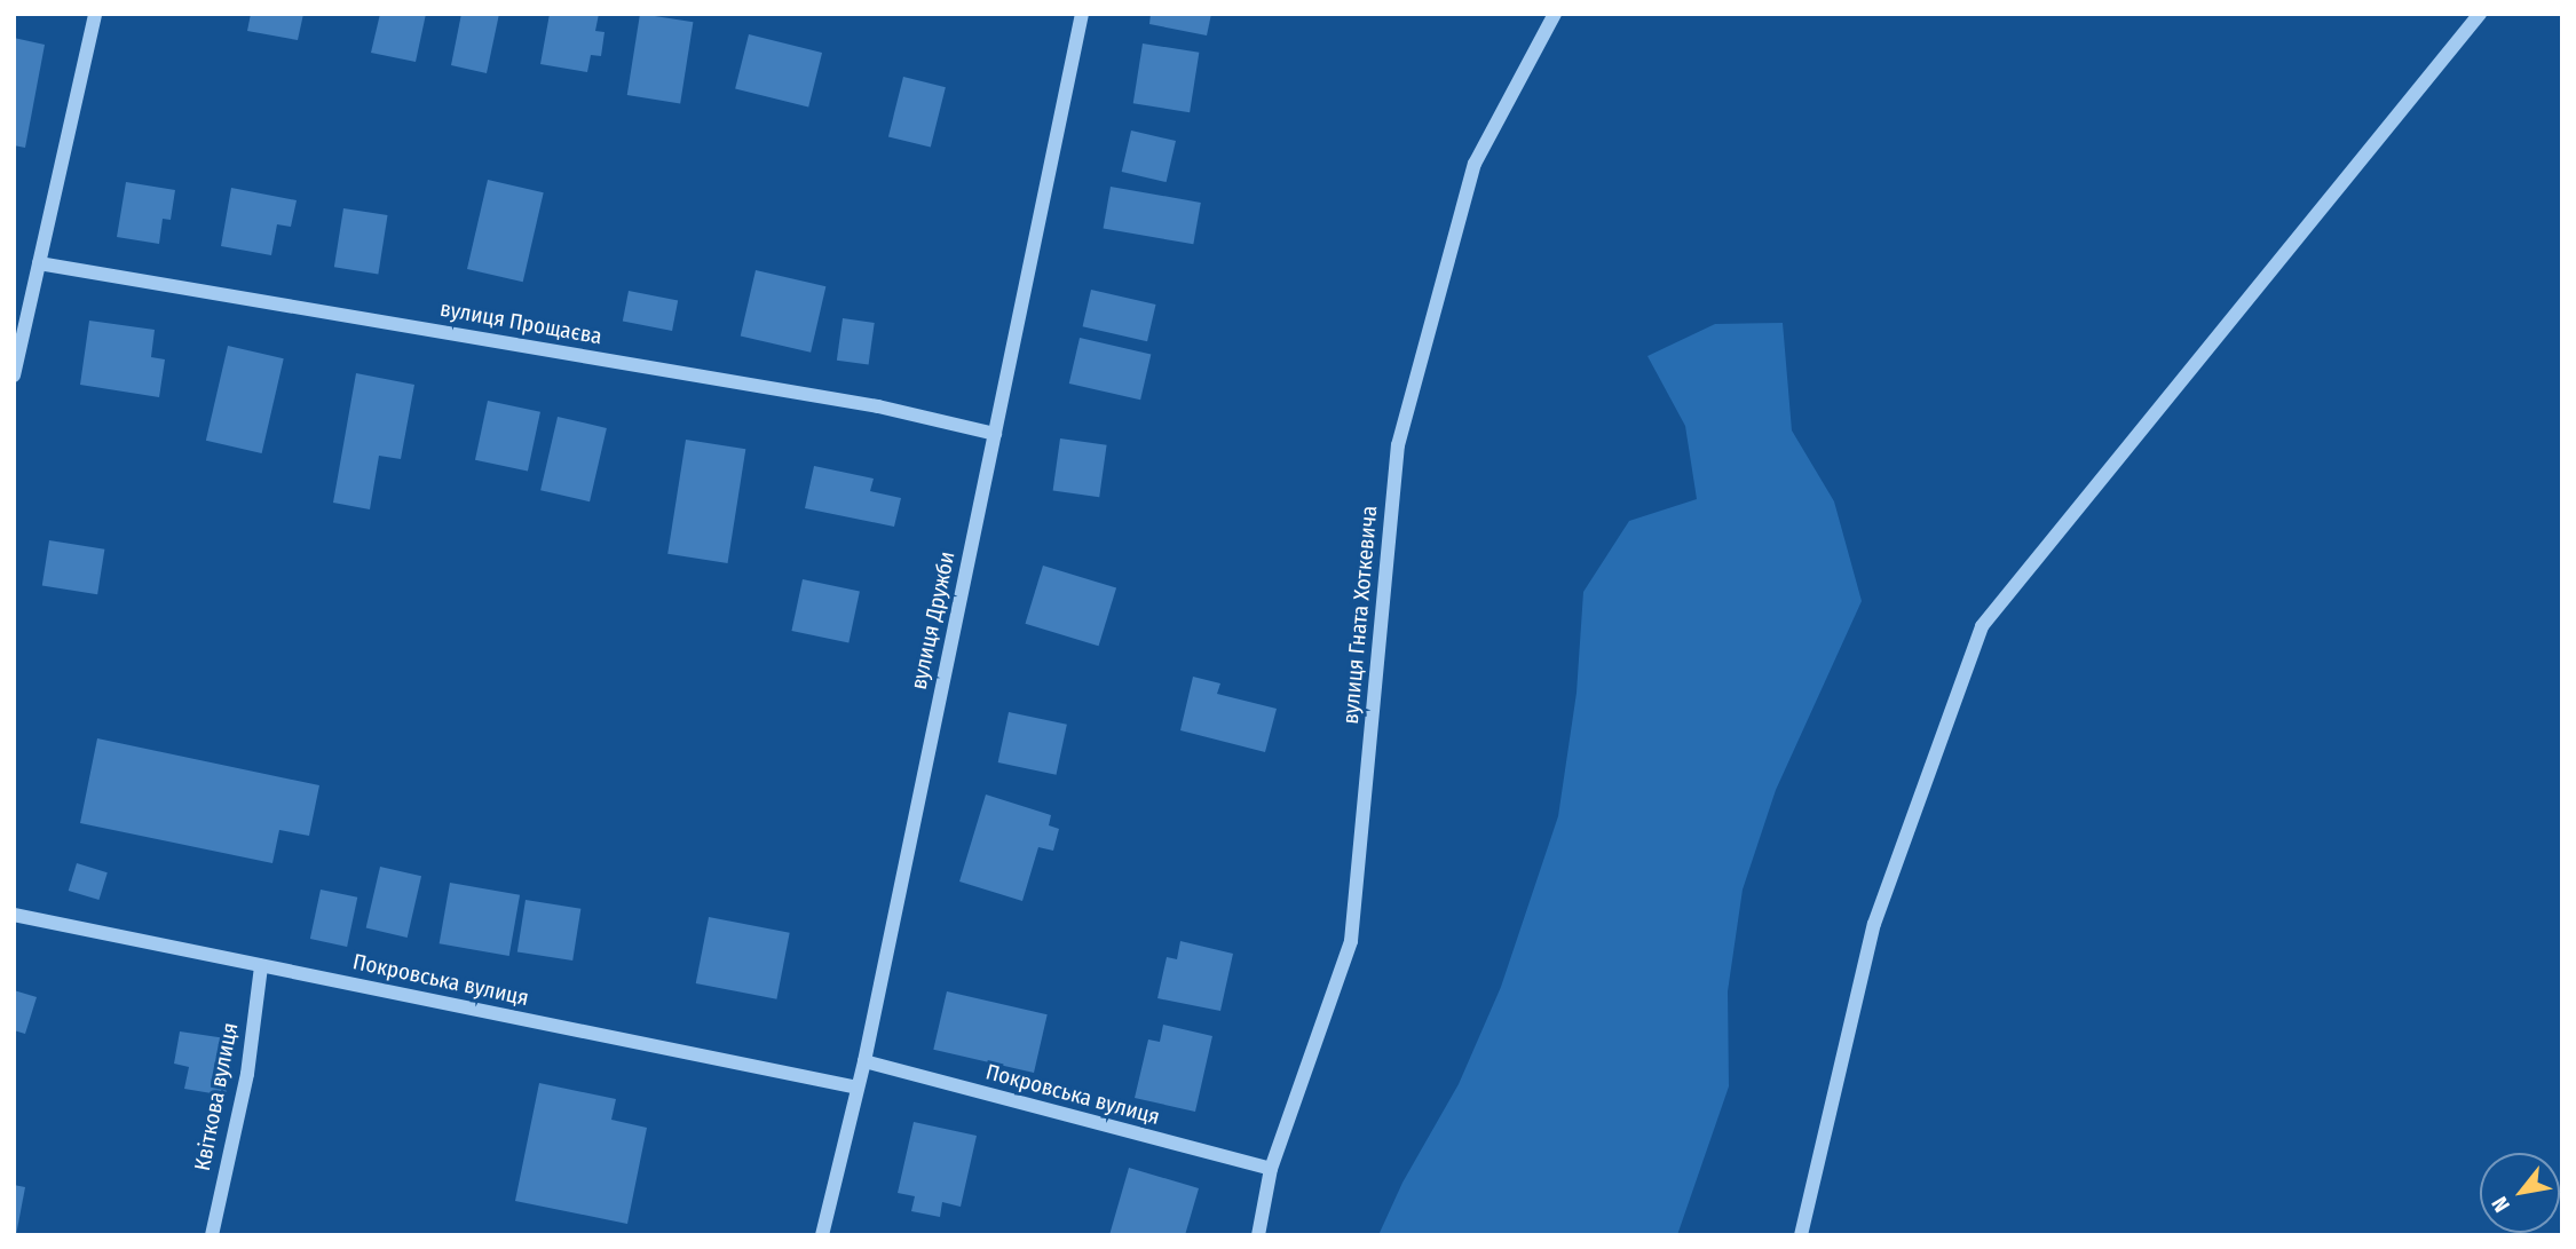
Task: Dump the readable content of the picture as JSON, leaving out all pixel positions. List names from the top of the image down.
{
  "streets": {
    "street": [
      "вулиця Прощаєва",
      "вулиця Гната Хоткевича",
      "вулиця Дружби",
      "Покровська вулиця",
      "Квіткова вулиця"
    ]
  },
  "crossings": [
    ["вулиця Прощаєва", "вулиця Дружби"],
    ["вулиця Гната Хоткевича", "Покровська вулиця"],
    ["вулиця Дружби", "Покровська вулиця"],
    ["Покровська вулиця", "Квіткова вулиця"]
  ],
  "north": "bottom left"
}
